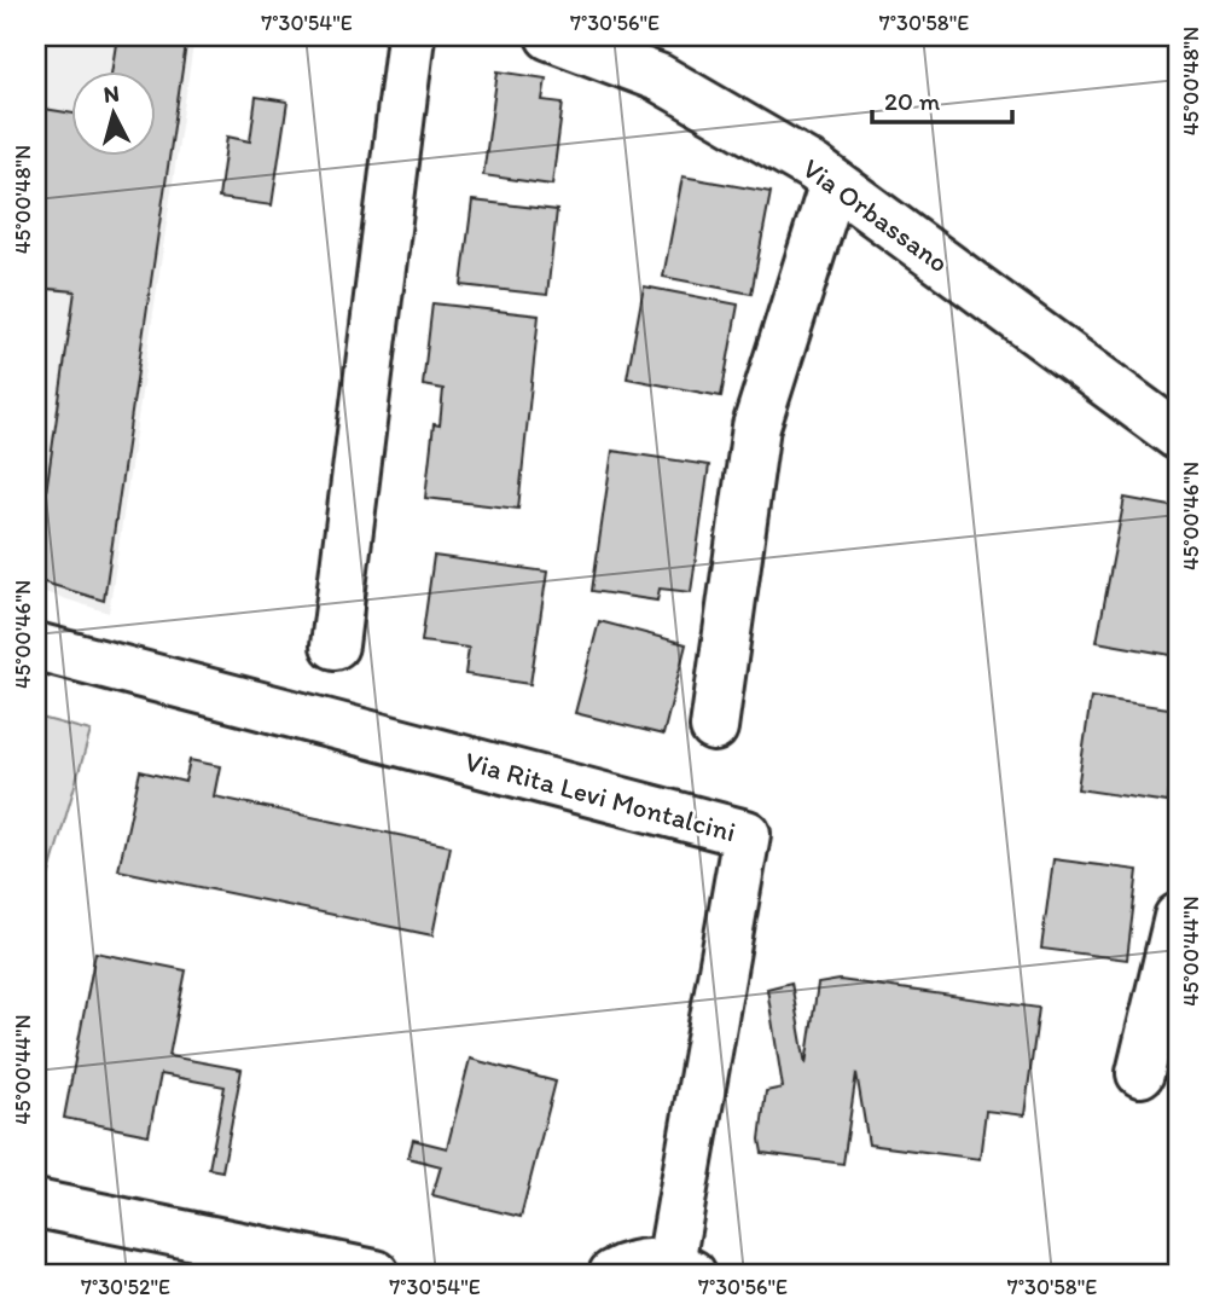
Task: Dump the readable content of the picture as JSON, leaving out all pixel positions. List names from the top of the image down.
{
  "streets": {
    "street": ["Via Orbassano", "Via Rita Levi Montalcini"]
  },
  "scale_bar": "20 m",
  "north": "top",
  "coordinates": [
    "7°30'54\"E",
    "7°30'56\"E",
    "7°30'58\"E",
    "45°00'48\"N",
    "45°00'46\"N",
    "45°00'44\"N",
    "7°30'52\"E"
  ]
}
